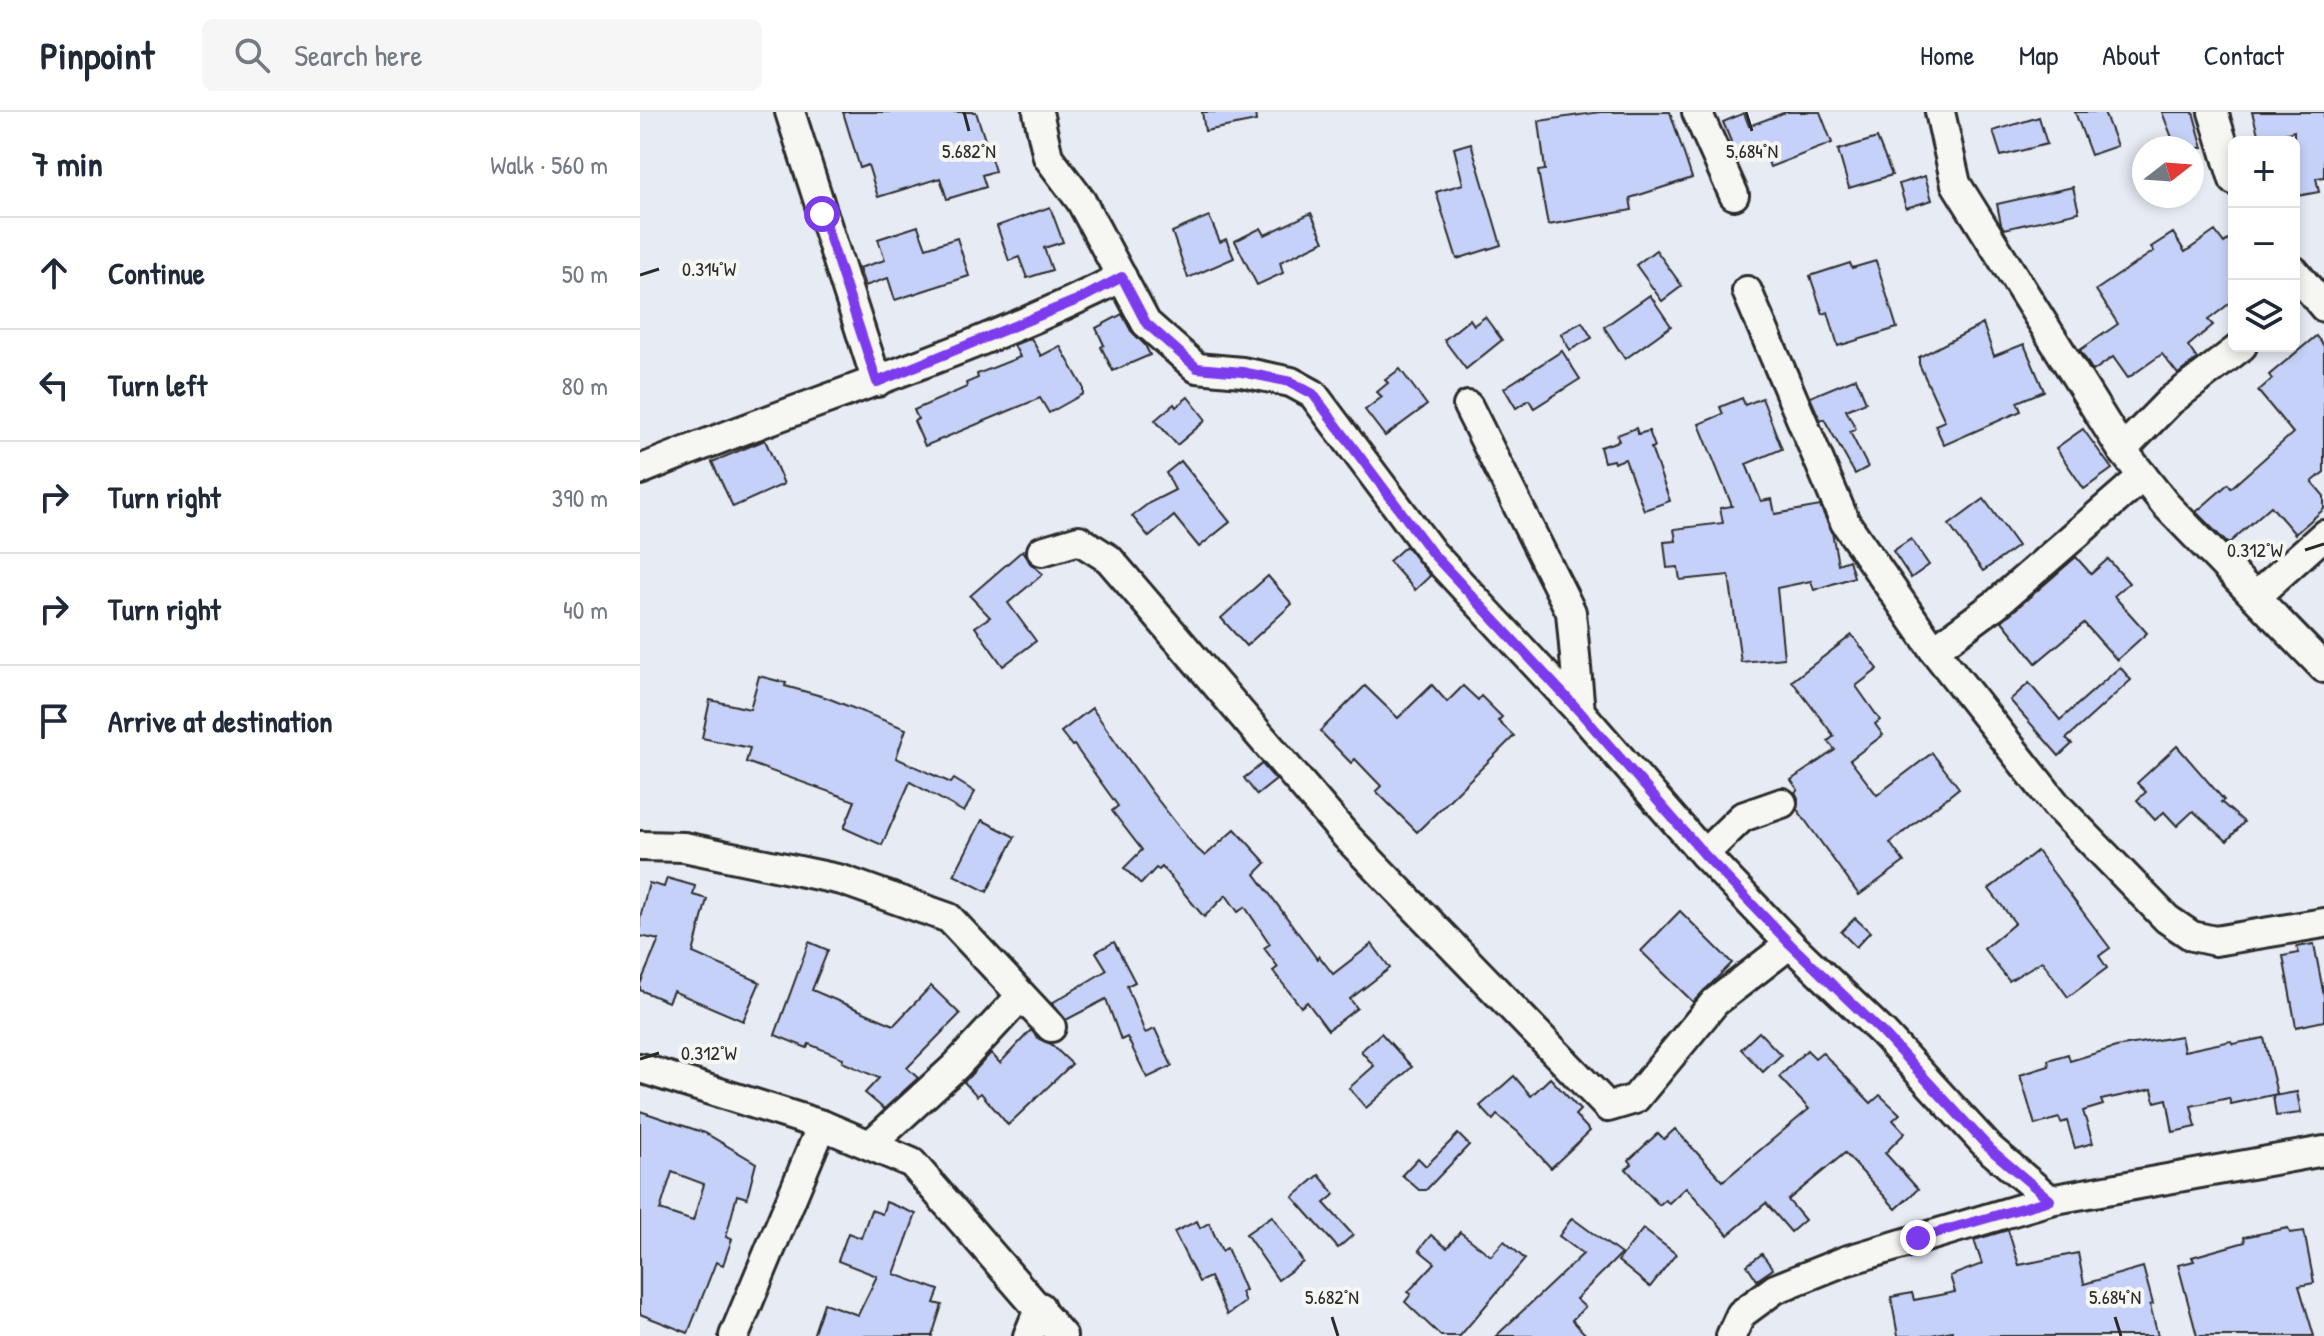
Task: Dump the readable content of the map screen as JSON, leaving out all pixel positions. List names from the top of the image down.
{
  "north": "right",
  "page": {
    "header": "Pinpoint",
    "search": "Search here",
    "nav": [
      "Home",
      "Map",
      "About",
      "Contact"
    ],
    "heading": ["7 min", "Walk · 560 m"],
    "map_buttons": ["+", "−"],
    "list": [
      ["Continue", "50 m"],
      ["Turn left", "80 m"],
      ["Turn right", "390 m"],
      ["Turn right", "40 m"],
      "Arrive at destination"
    ]
  },
  "coordinates": [
    "5.682°N",
    "5.684°N",
    "0.314°W",
    "0.312°W"
  ]
}
